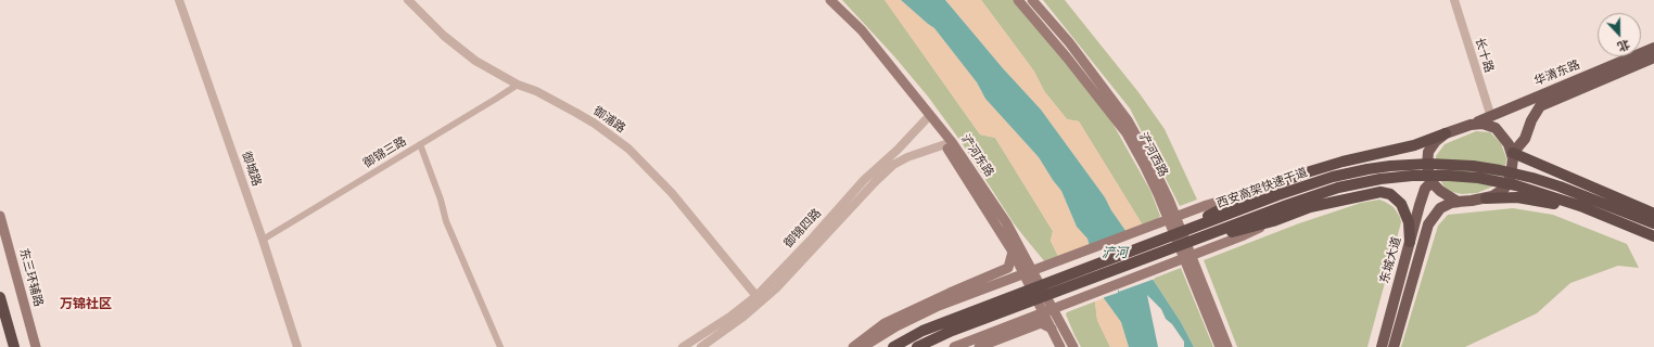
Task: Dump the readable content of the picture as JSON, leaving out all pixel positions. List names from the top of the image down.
{
  "streets": {
    "highway": ["西安高架快速干道"],
    "main road": [
      "华清东路",
      "浐河西路",
      "浐河东路",
      "东城大道",
      "东三环辅路"
    ],
    "street": [
      "长十路",
      "御浦路",
      "御锦三路",
      "御城路",
      "御锦四路"
    ]
  },
  "crossings": [
    ["长十路", "华清东路"],
    ["华清东路", "东城大道"],
    ["御浦路", "御锦三路"],
    ["御浦路", "御锦四路"],
    ["御锦三路", "御城路"],
    ["浐河东路", "御锦四路"]
  ],
  "districts": ["万锦社区"],
  "water": ["浐河"],
  "north": "bottom"
}
